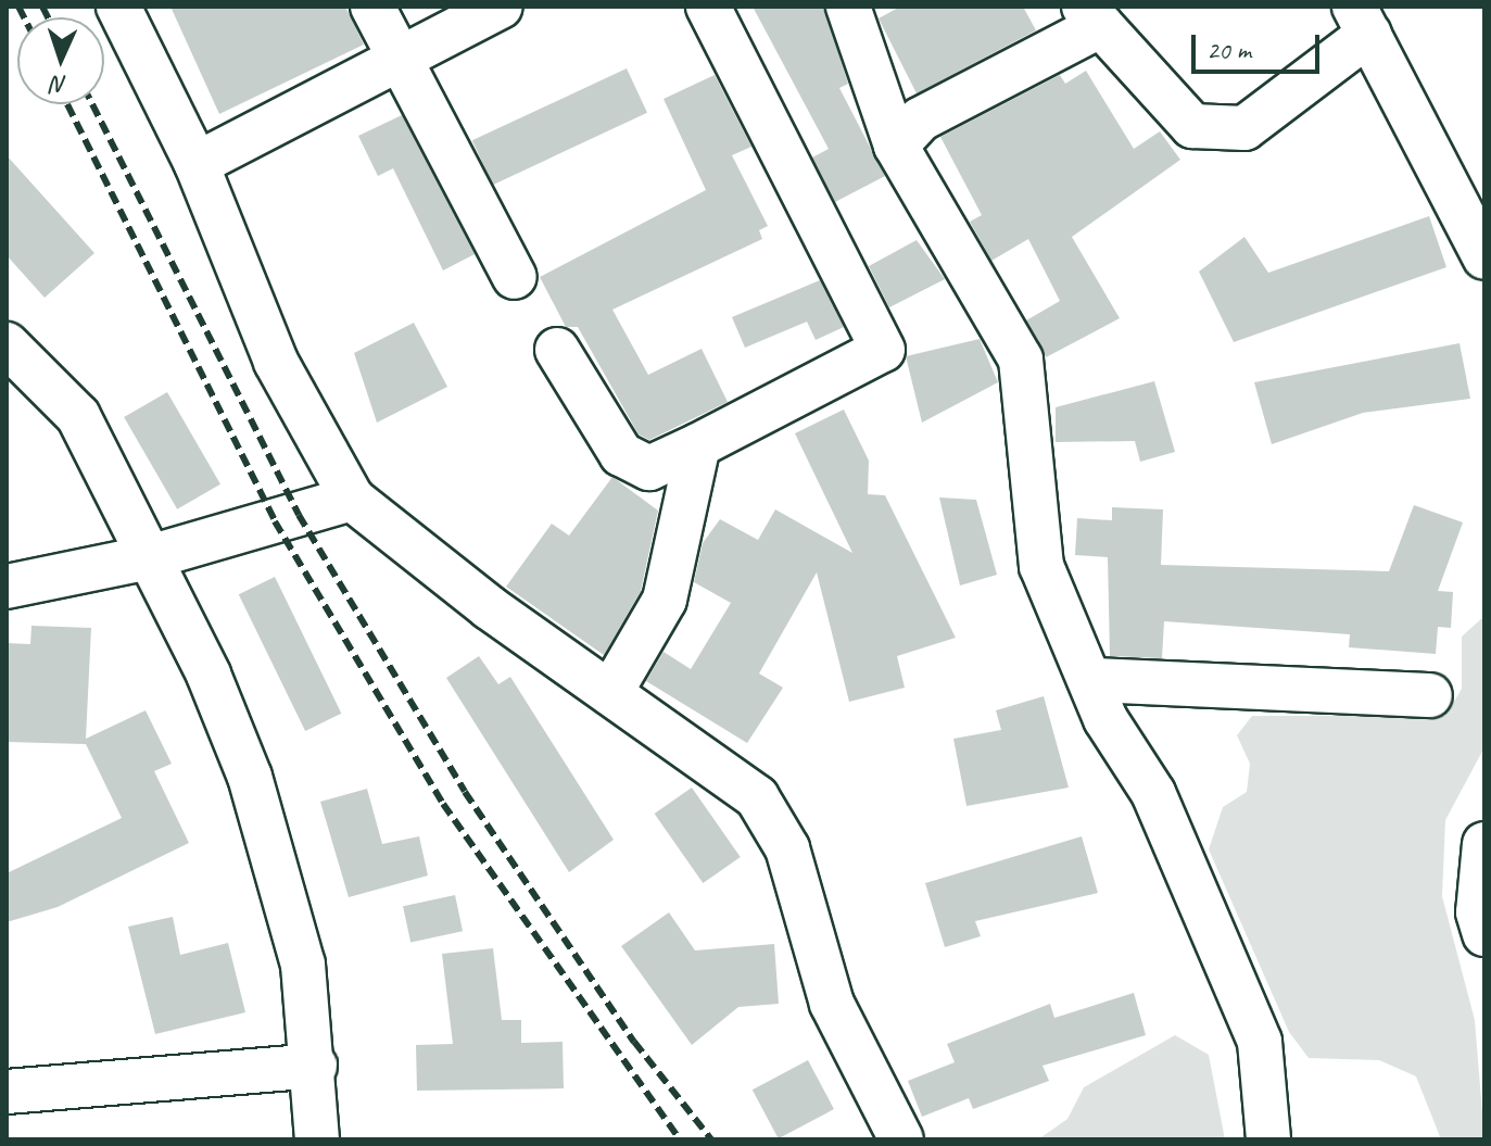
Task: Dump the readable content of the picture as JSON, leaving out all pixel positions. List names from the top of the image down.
{
  "scale_bar": "20 m",
  "north": "bottom"
}
